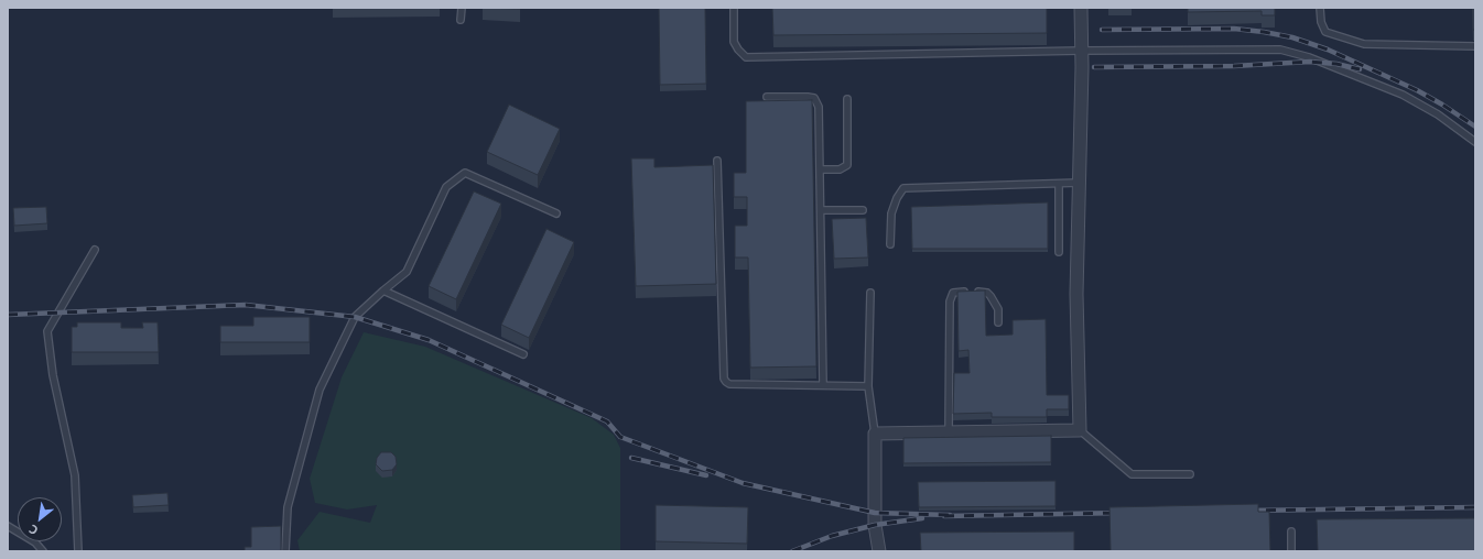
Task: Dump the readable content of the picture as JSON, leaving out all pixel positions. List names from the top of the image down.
{
  "north": "bottom left"
}
